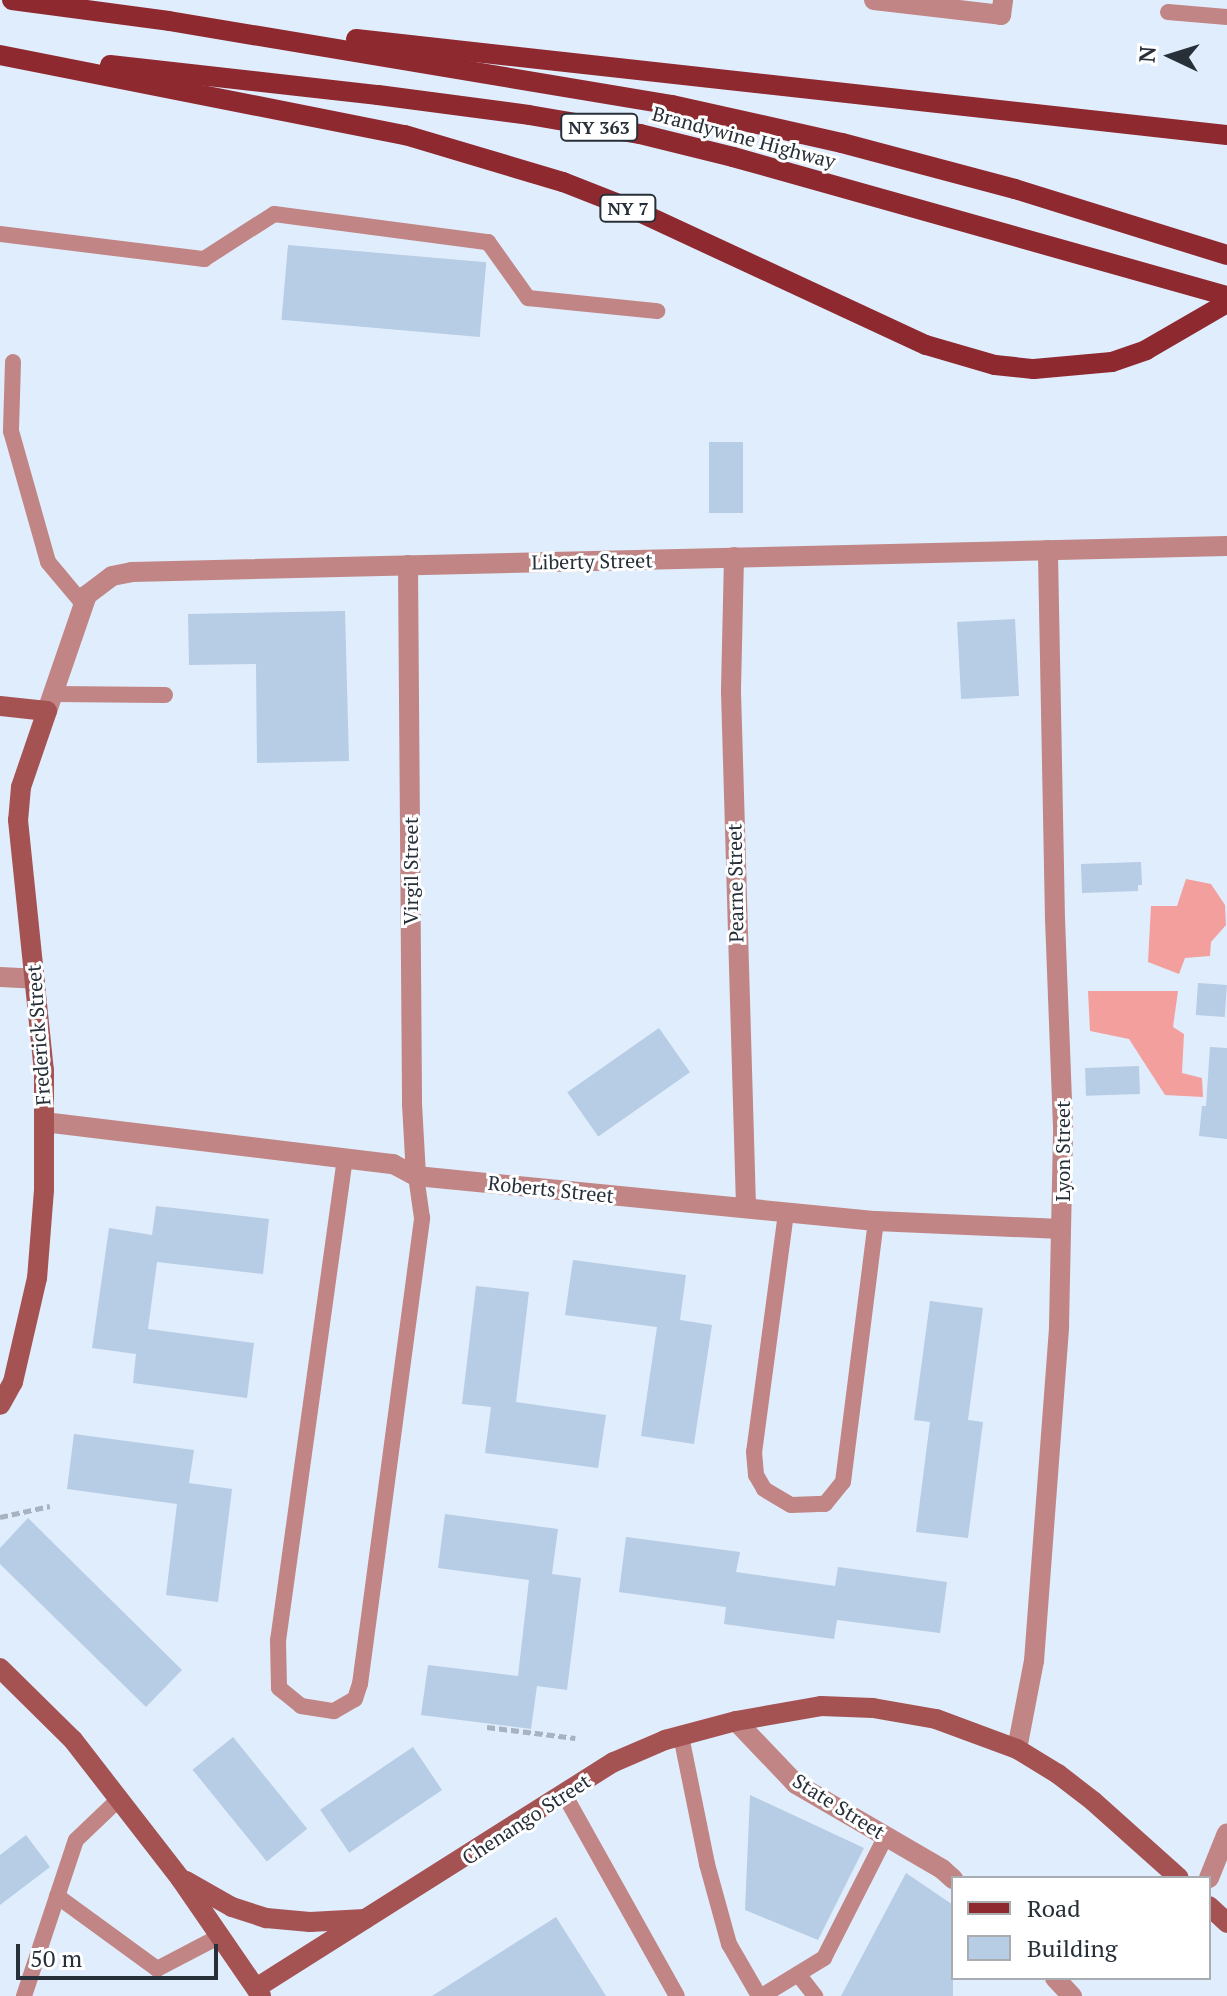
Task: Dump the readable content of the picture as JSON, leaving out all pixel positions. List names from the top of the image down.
{
  "streets": {
    "main road": ["NY 363", "Brandywine Highway", "NY 7"],
    "street": [
      "Liberty Street",
      "Virgil Street",
      "Pearne Street",
      "Frederick Street",
      "Lyon Street",
      "Roberts Street",
      "State Street",
      "Chenango Street"
    ]
  },
  "crossings": [
    ["Brandywine Highway", "NY 7"],
    ["Liberty Street", "Virgil Street"],
    ["Liberty Street", "Pearne Street"],
    ["Liberty Street", "Frederick Street"],
    ["Liberty Street", "Lyon Street"],
    ["Virgil Street", "Roberts Street"],
    ["Pearne Street", "Roberts Street"],
    ["Frederick Street", "Roberts Street"],
    ["Lyon Street", "Roberts Street"],
    ["Lyon Street", "Chenango Street"],
    ["State Street", "Chenango Street"]
  ],
  "legend": ["Road", "Building"],
  "scale_bar": "50 m",
  "north": "left"
}
